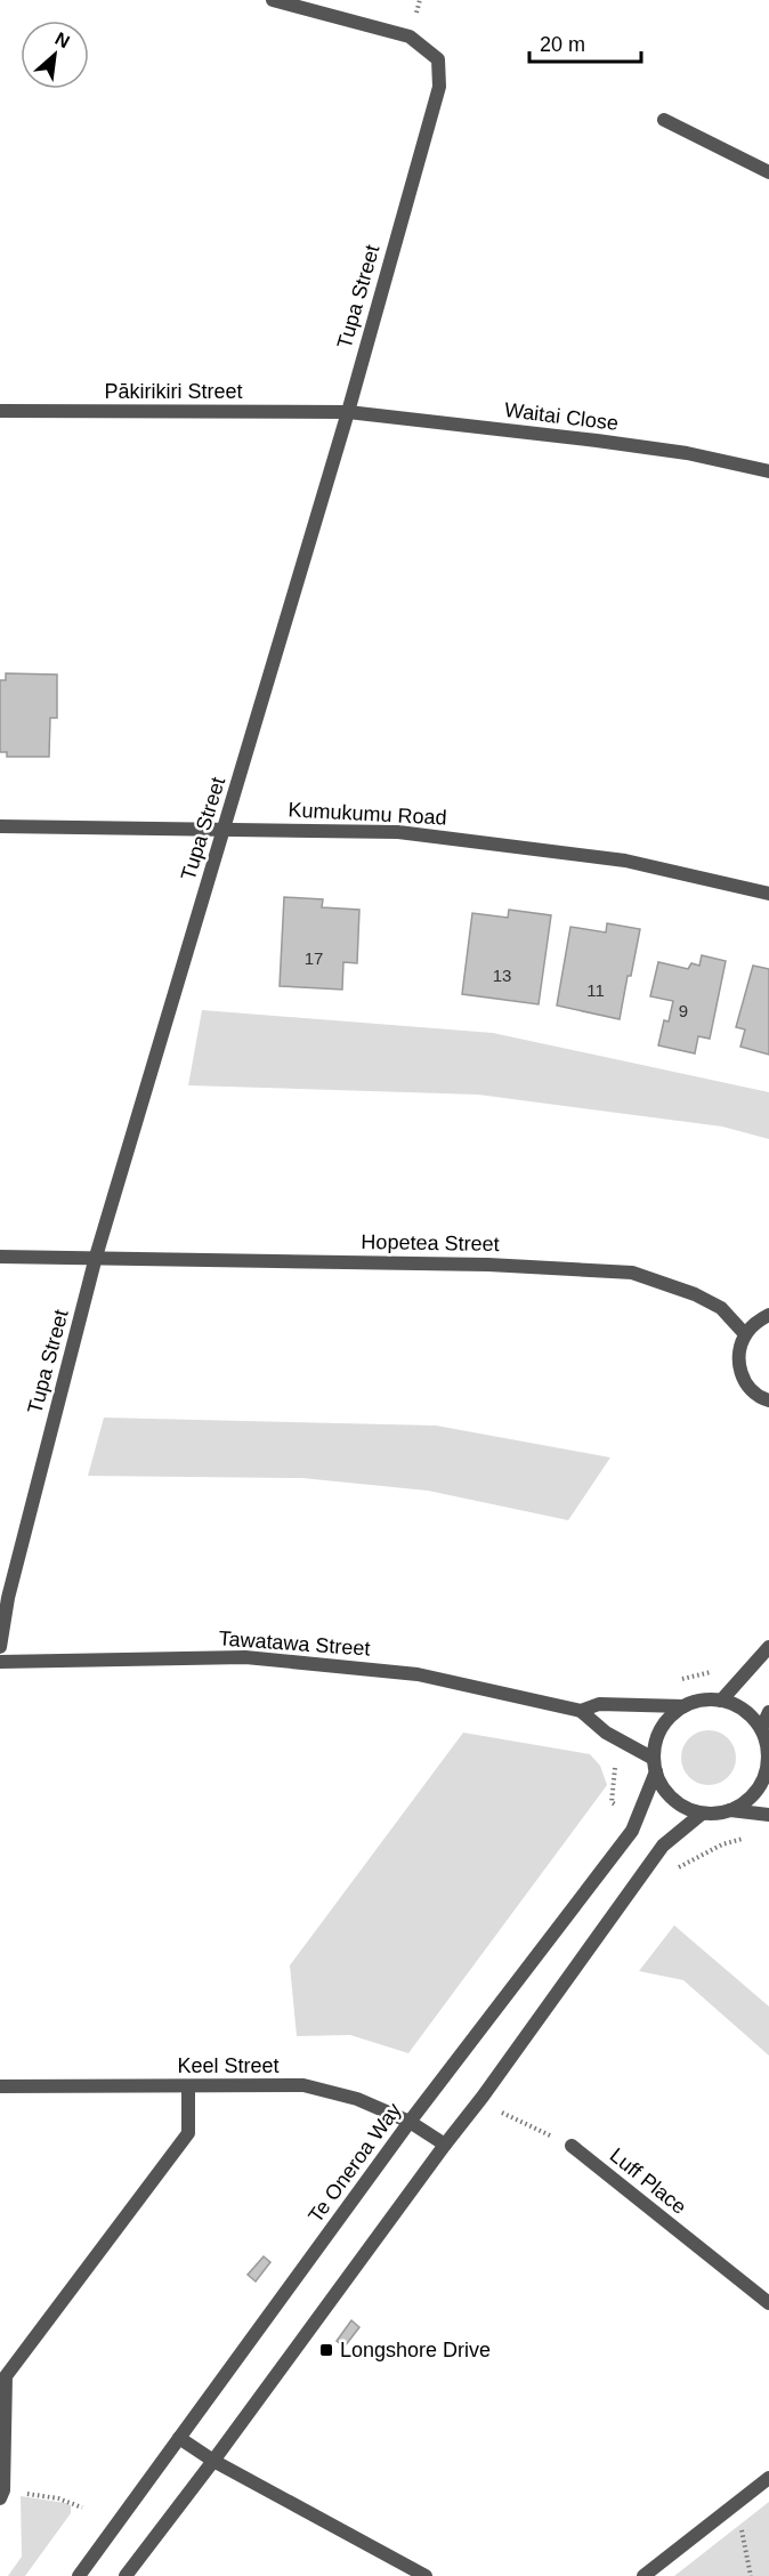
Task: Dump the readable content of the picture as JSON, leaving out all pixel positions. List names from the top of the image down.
{
  "streets": {
    "street": [
      "Tupa Street",
      "Pākirikiri Street",
      "Waitai Close",
      "Kumukumu Road",
      "Hopetea Street",
      "Tawatawa Street",
      "Keel Street",
      "Te Oneroa Way",
      "Luff Place"
    ]
  },
  "crossings": [
    ["Tupa Street", "Pākirikiri Street"],
    ["Tupa Street", "Waitai Close"],
    ["Tupa Street", "Kumukumu Road"],
    ["Tupa Street", "Hopetea Street"],
    ["Pākirikiri Street", "Waitai Close"],
    ["Tawatawa Street", "Te Oneroa Way"],
    ["Keel Street", "Te Oneroa Way"]
  ],
  "places": {
    "transit": ["Longshore Drive"]
  },
  "house_numbers": [
    "17",
    "13",
    "11",
    "9"
  ],
  "scale_bar": "20 m",
  "north": "top right"
}
